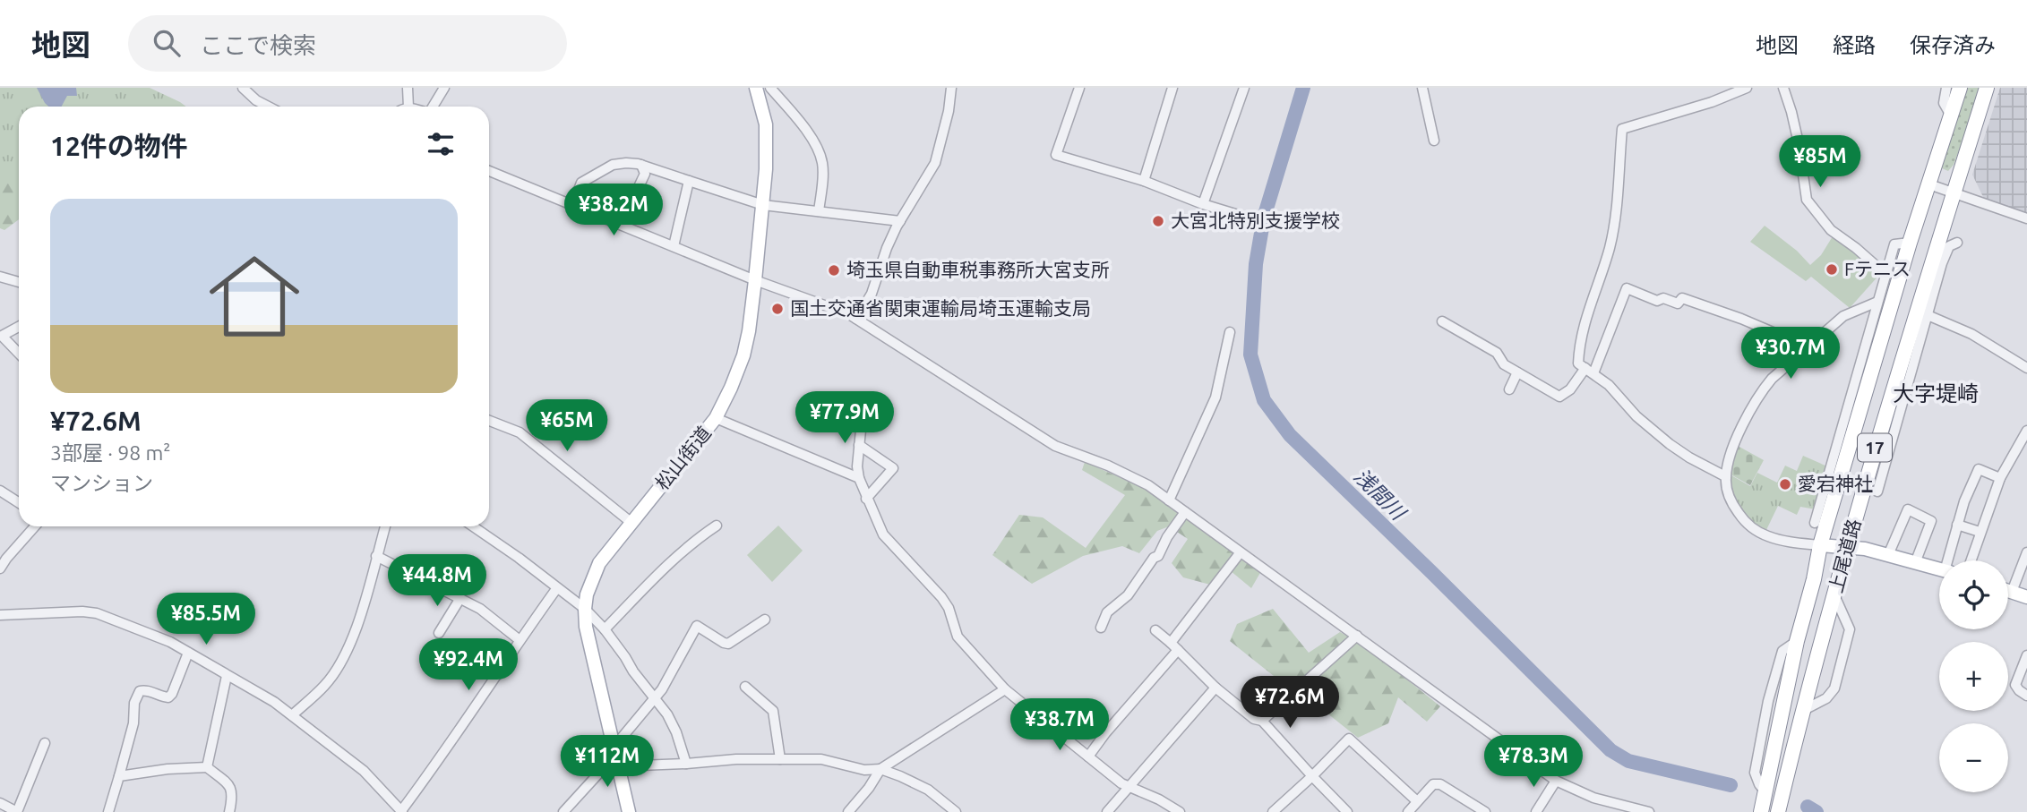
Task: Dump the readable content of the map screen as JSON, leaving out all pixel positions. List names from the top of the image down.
{
  "streets": {
    "highway": ["17", "上尾道路"],
    "main road": ["松山街道"]
  },
  "districts": ["大字堤崎"],
  "water": ["浅間川"],
  "places": [
    "大宮北特別支援学校",
    "Fテニス",
    "埼玉県自動車税事務所大宮支所",
    "国土交通省関東運輸局埼玉運輸支局",
    "愛宕神社"
  ],
  "page": {
    "header": "地図",
    "search": "ここで検索",
    "nav": ["地図", "経路", "保存済み"],
    "heading": "12件の物件",
    "price": [
      "¥85M",
      "¥38.2M",
      "¥30.7M",
      "¥77.9M",
      "¥65M",
      "¥44.8M",
      "¥85.5M",
      "¥92.4M",
      "¥72.6M",
      "¥38.7M",
      "¥112M",
      "¥78.3M"
    ],
    "list": [
      {
        "name": "¥72.6M",
        "note": "3部屋 · 98 m² · マンション"
      }
    ],
    "map_buttons": ["+", "−"]
  }
}
